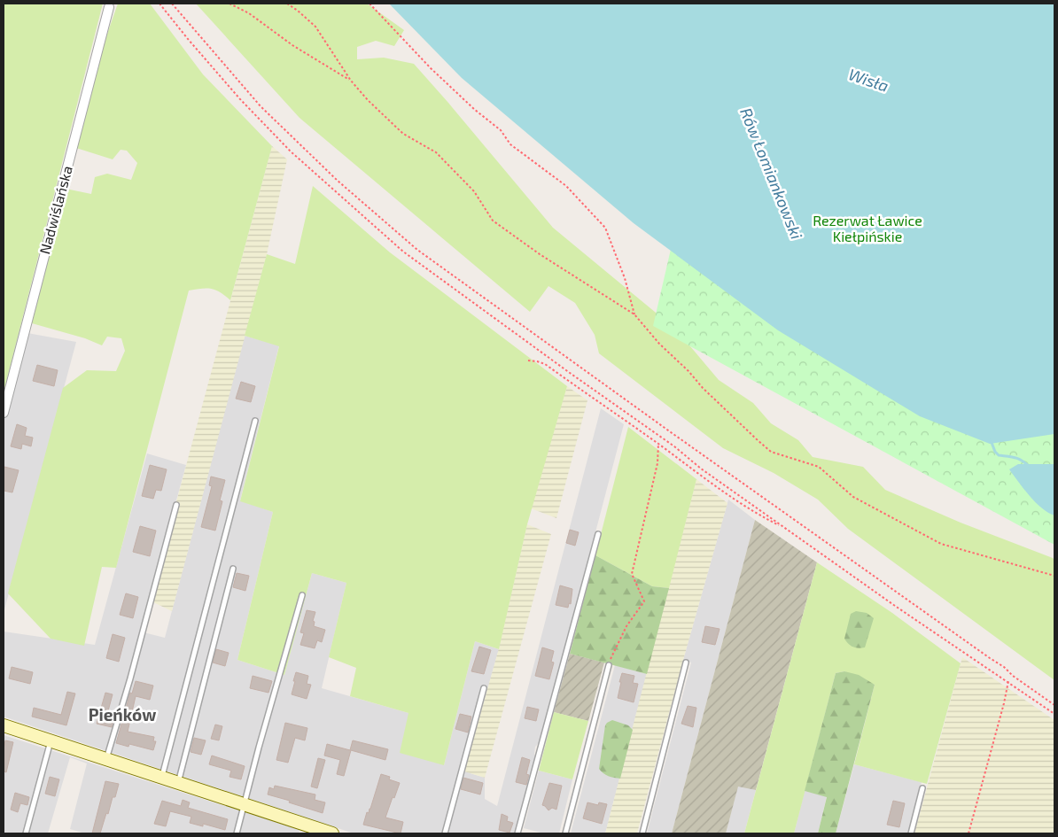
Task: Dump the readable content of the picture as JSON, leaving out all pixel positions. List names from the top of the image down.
{
  "streets": {
    "street": ["Nadwiślańska"]
  },
  "districts": ["Pieńków"],
  "water": ["Wisła", "Rów Łomiankowski"],
  "parks": ["Rezerwat Ławice Kiełpińskie"]
}
